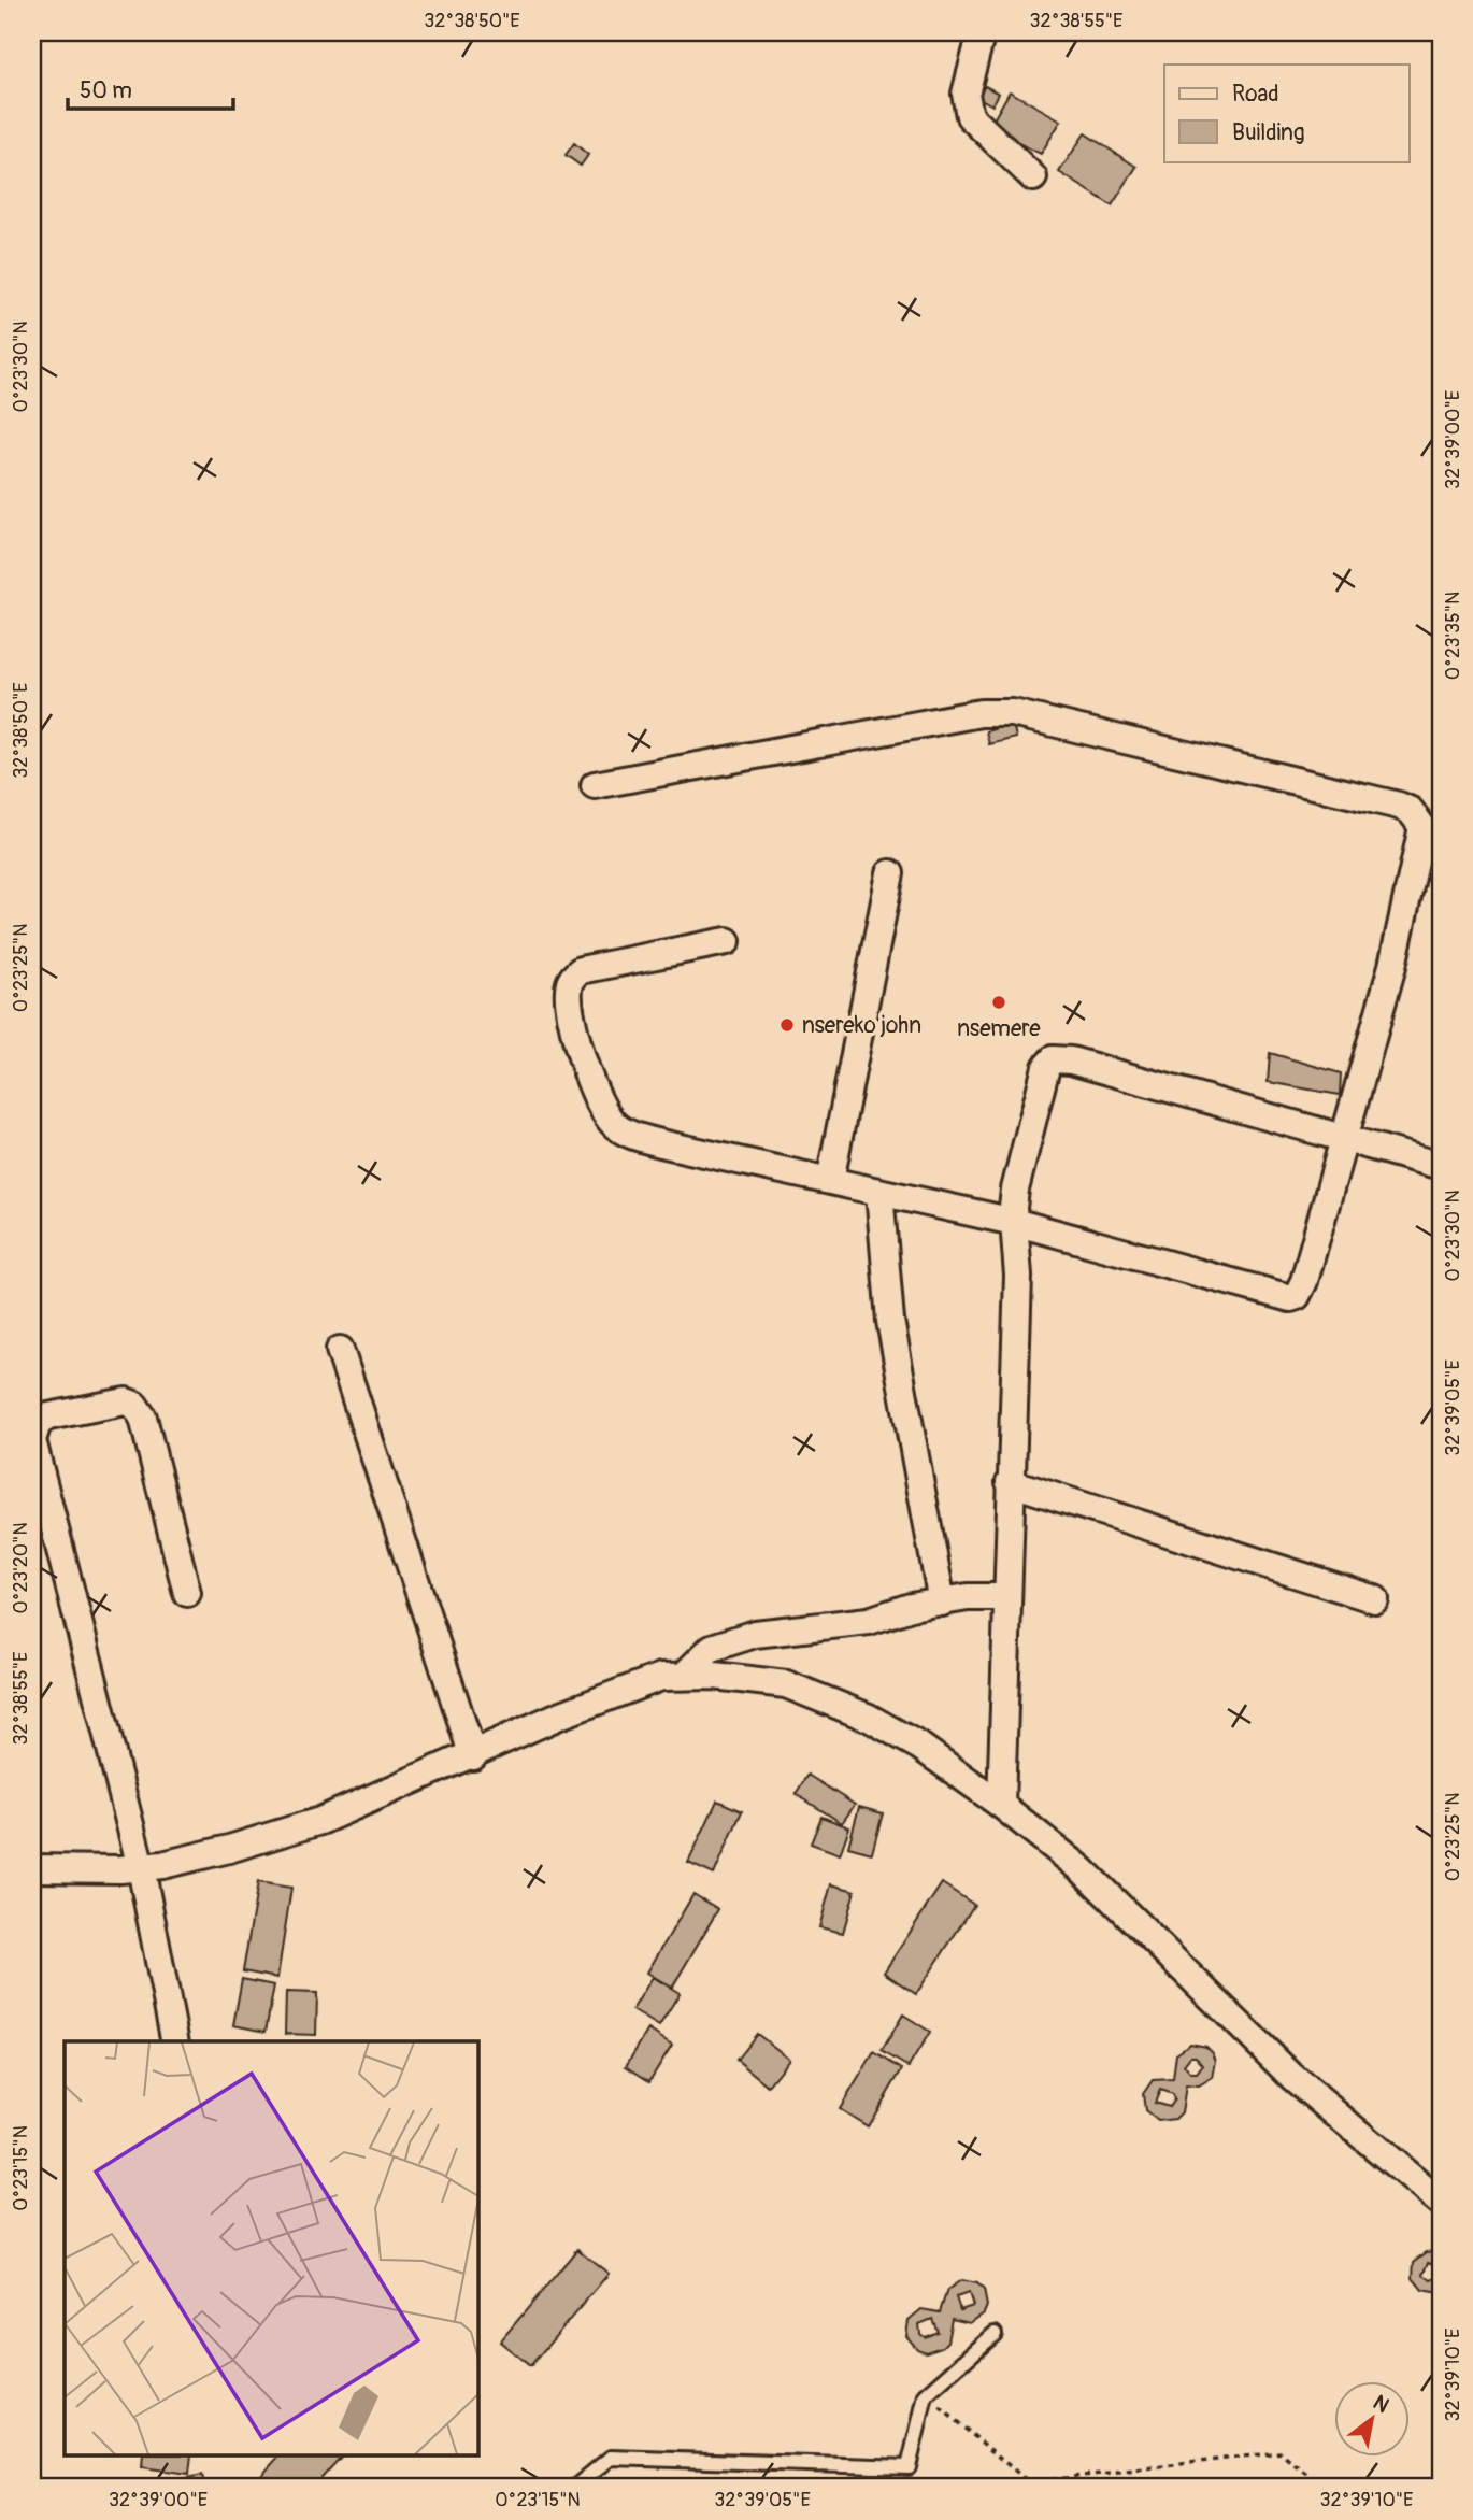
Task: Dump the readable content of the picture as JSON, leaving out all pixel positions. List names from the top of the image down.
{
  "places": ["nsemere", "nsereko john"],
  "legend": ["Road", "Building"],
  "scale_bar": "50 m",
  "north": "top right",
  "coordinates": [
    "32°38'50\"E",
    "32°38'55\"E",
    "0°23'30\"N",
    "32°39'00\"E",
    "0°23'35\"N",
    "0°23'25\"N",
    "32°39'05\"E",
    "0°23'20\"N",
    "0°23'15\"N",
    "32°39'10\"E"
  ]
}
